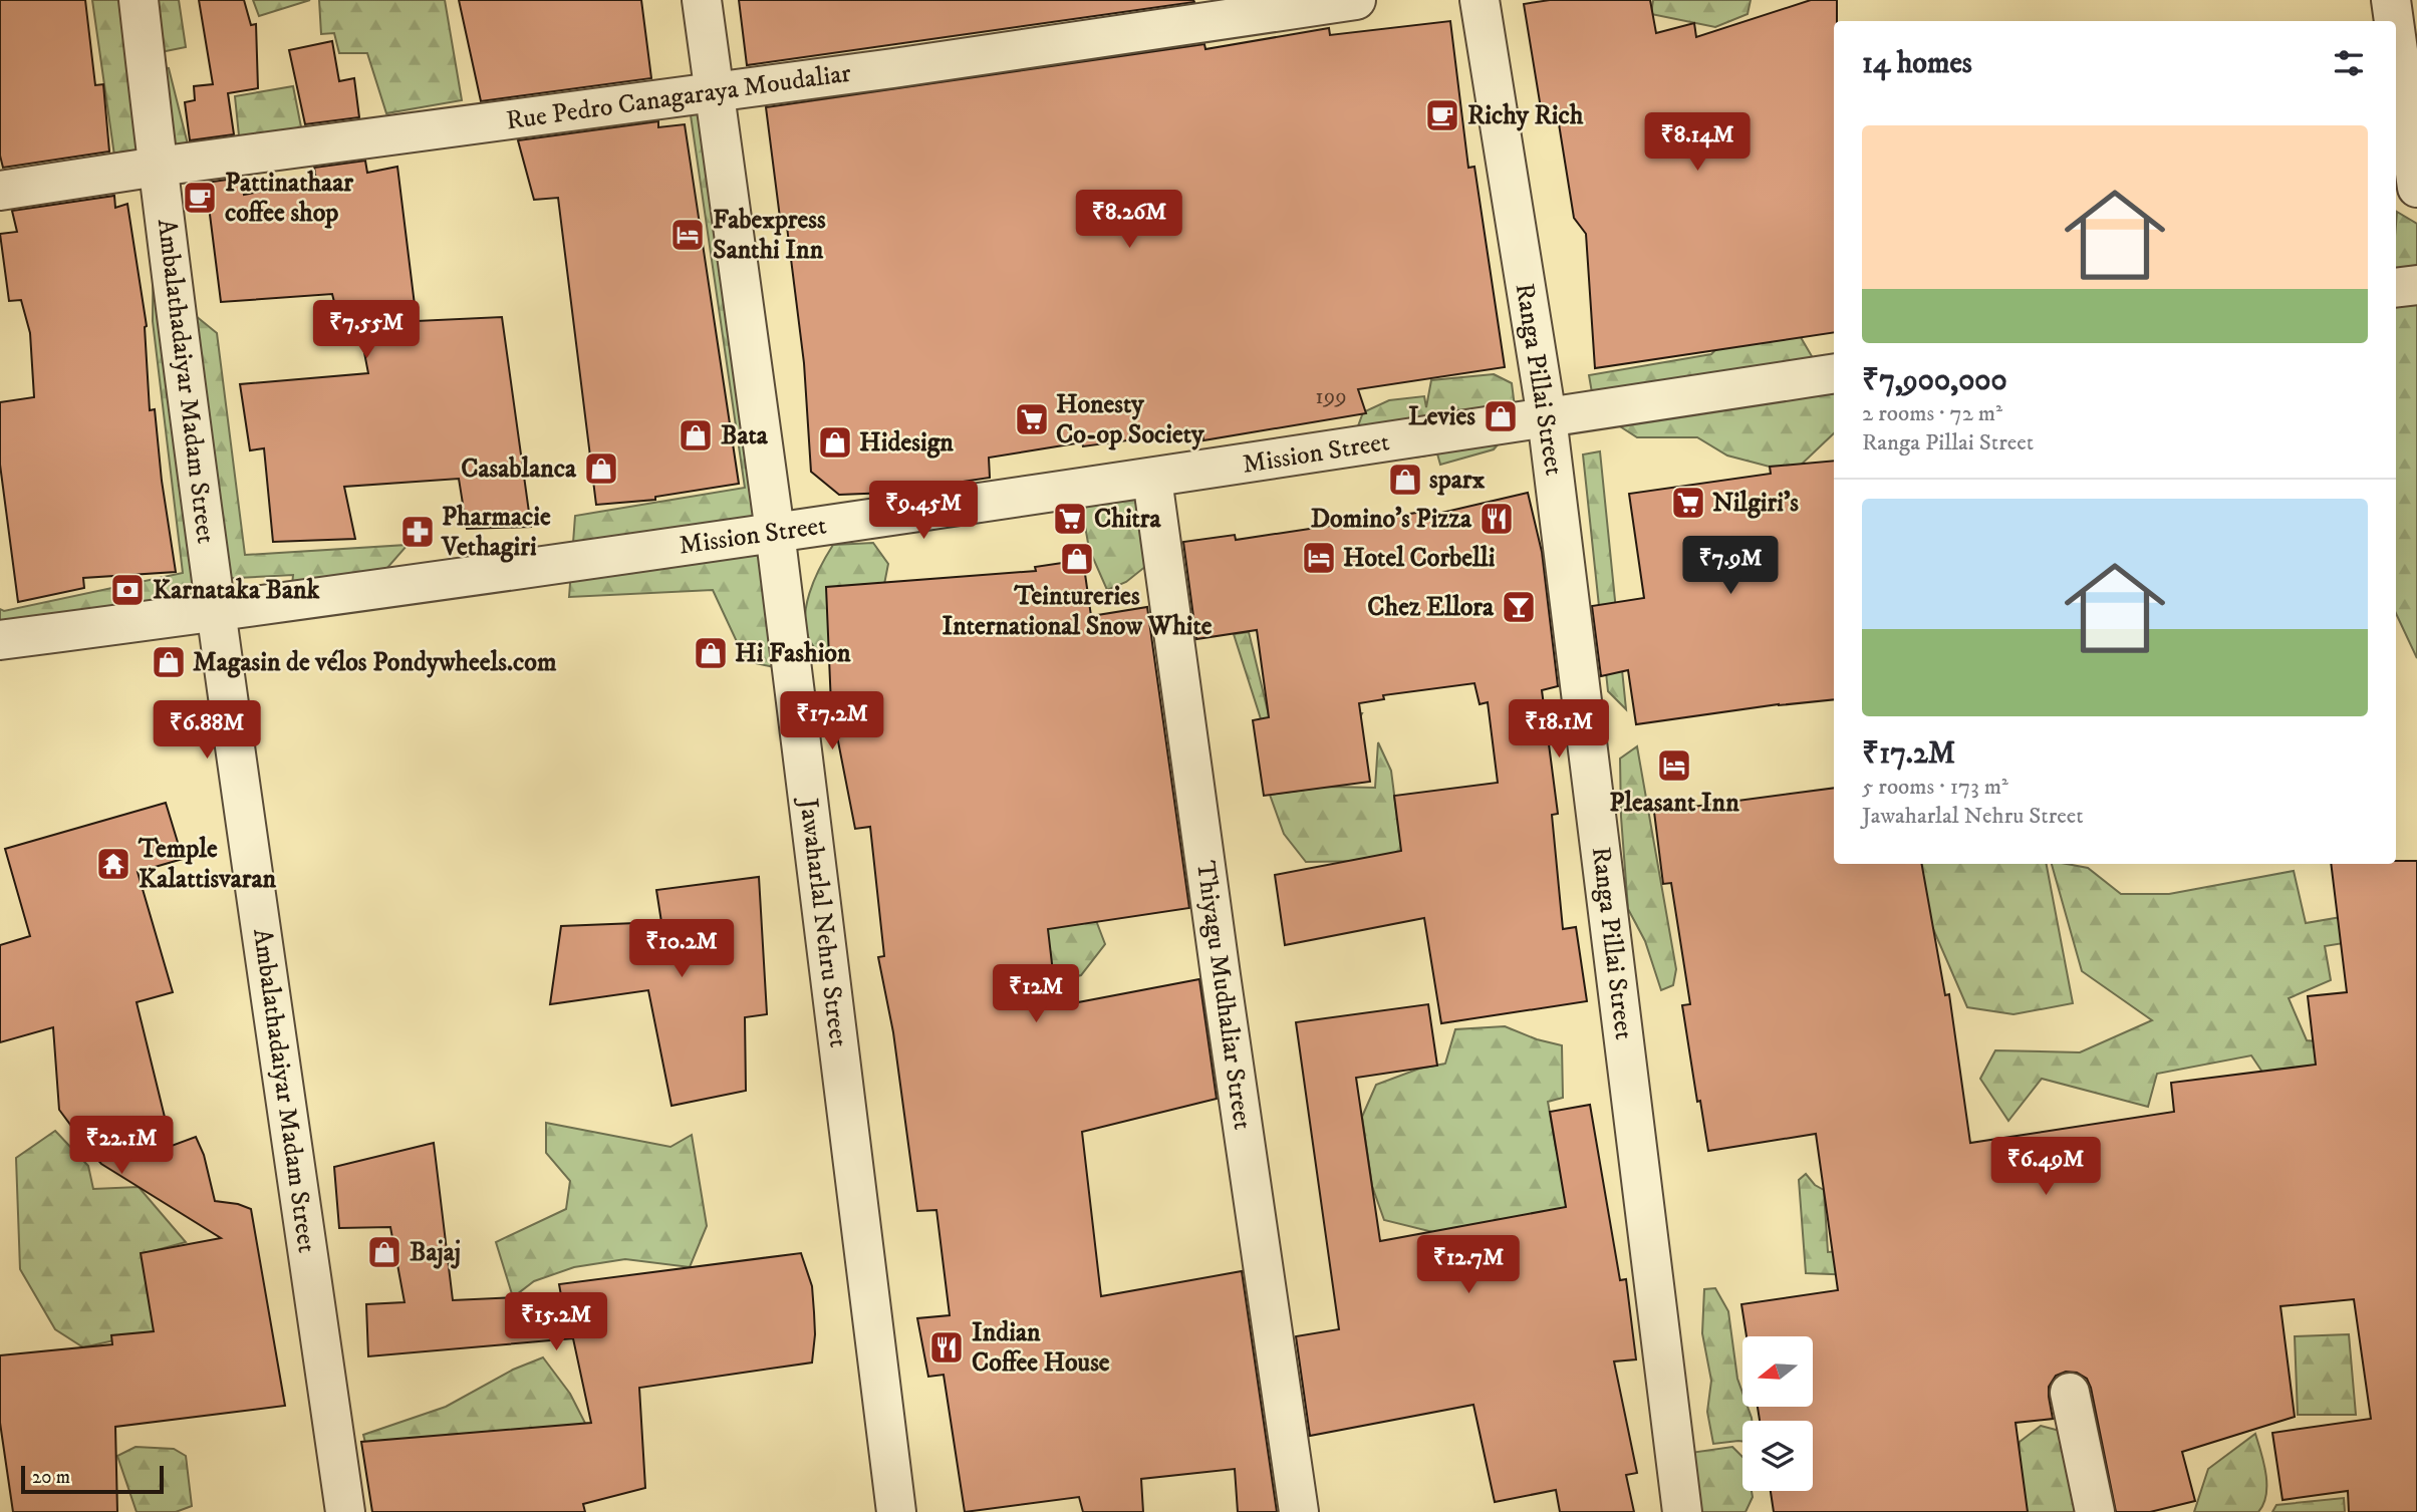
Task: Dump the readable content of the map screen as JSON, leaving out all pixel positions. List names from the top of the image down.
{
  "streets": {
    "street": [
      "Rue Pedro Canagaraya Moudaliar",
      "Ranga Pillai Street",
      "Ambalathadaiyar Madam Street",
      "Mission Street",
      "Jawaharlal Nehru Street",
      "Thiyagu Mudhaliar Street"
    ]
  },
  "crossings": [
    ["Rue Pedro Canagaraya Moudaliar", "Ambalathadaiyar Madam Street"],
    ["Rue Pedro Canagaraya Moudaliar", "Jawaharlal Nehru Street"],
    ["Ranga Pillai Street", "Mission Street"],
    ["Ambalathadaiyar Madam Street", "Mission Street"],
    ["Mission Street", "Jawaharlal Nehru Street"],
    ["Mission Street", "Thiyagu Mudhaliar Street"]
  ],
  "places": {
    "cafe": ["Richy Rich", "Pattinathaar coffee shop"],
    "hotel": ["Fabexpress Santhi Inn", "Hotel Corbelli", "Pleasant Inn"],
    "shop": [
      "Levies",
      "Bata",
      "Hidesign",
      "Casablanca",
      "sparx",
      "Teintureries International Snow White",
      "Hi Fashion",
      "Magasin de vélos Pondywheels.com",
      "Bajaj"
    ],
    "supermarket": ["Honesty Co-op Society", "Nilgiri's", "Chitra"],
    "restaurant": ["Domino's Pizza", "Indian Coffee House"],
    "pharmacy": ["Pharmacie Vethagiri"],
    "bank": ["Karnataka Bank"],
    "bar": ["Chez Ellora"],
    "temple": ["Temple Kalattisvaran"]
  },
  "house_numbers": ["199"],
  "scale_bar": "20 m",
  "north": "left",
  "page": {
    "heading": "14 homes",
    "list": [
      {
        "name": "₹7,900,000",
        "note": "2 rooms · 72 m² · Ranga Pillai Street"
      },
      {
        "name": "₹17.2M",
        "note": "5 rooms · 173 m² · Jawaharlal Nehru Street"
      }
    ],
    "price": [
      "₹8.14M",
      "₹8.26M",
      "₹7.55M",
      "₹9.45M",
      "₹7.9M",
      "₹17.2M",
      "₹18.1M",
      "₹6.88M",
      "₹10.2M",
      "₹12M",
      "₹22.1M",
      "₹6.49M",
      "₹12.7M",
      "₹15.2M"
    ],
    "scale": "20 m"
  }
}
